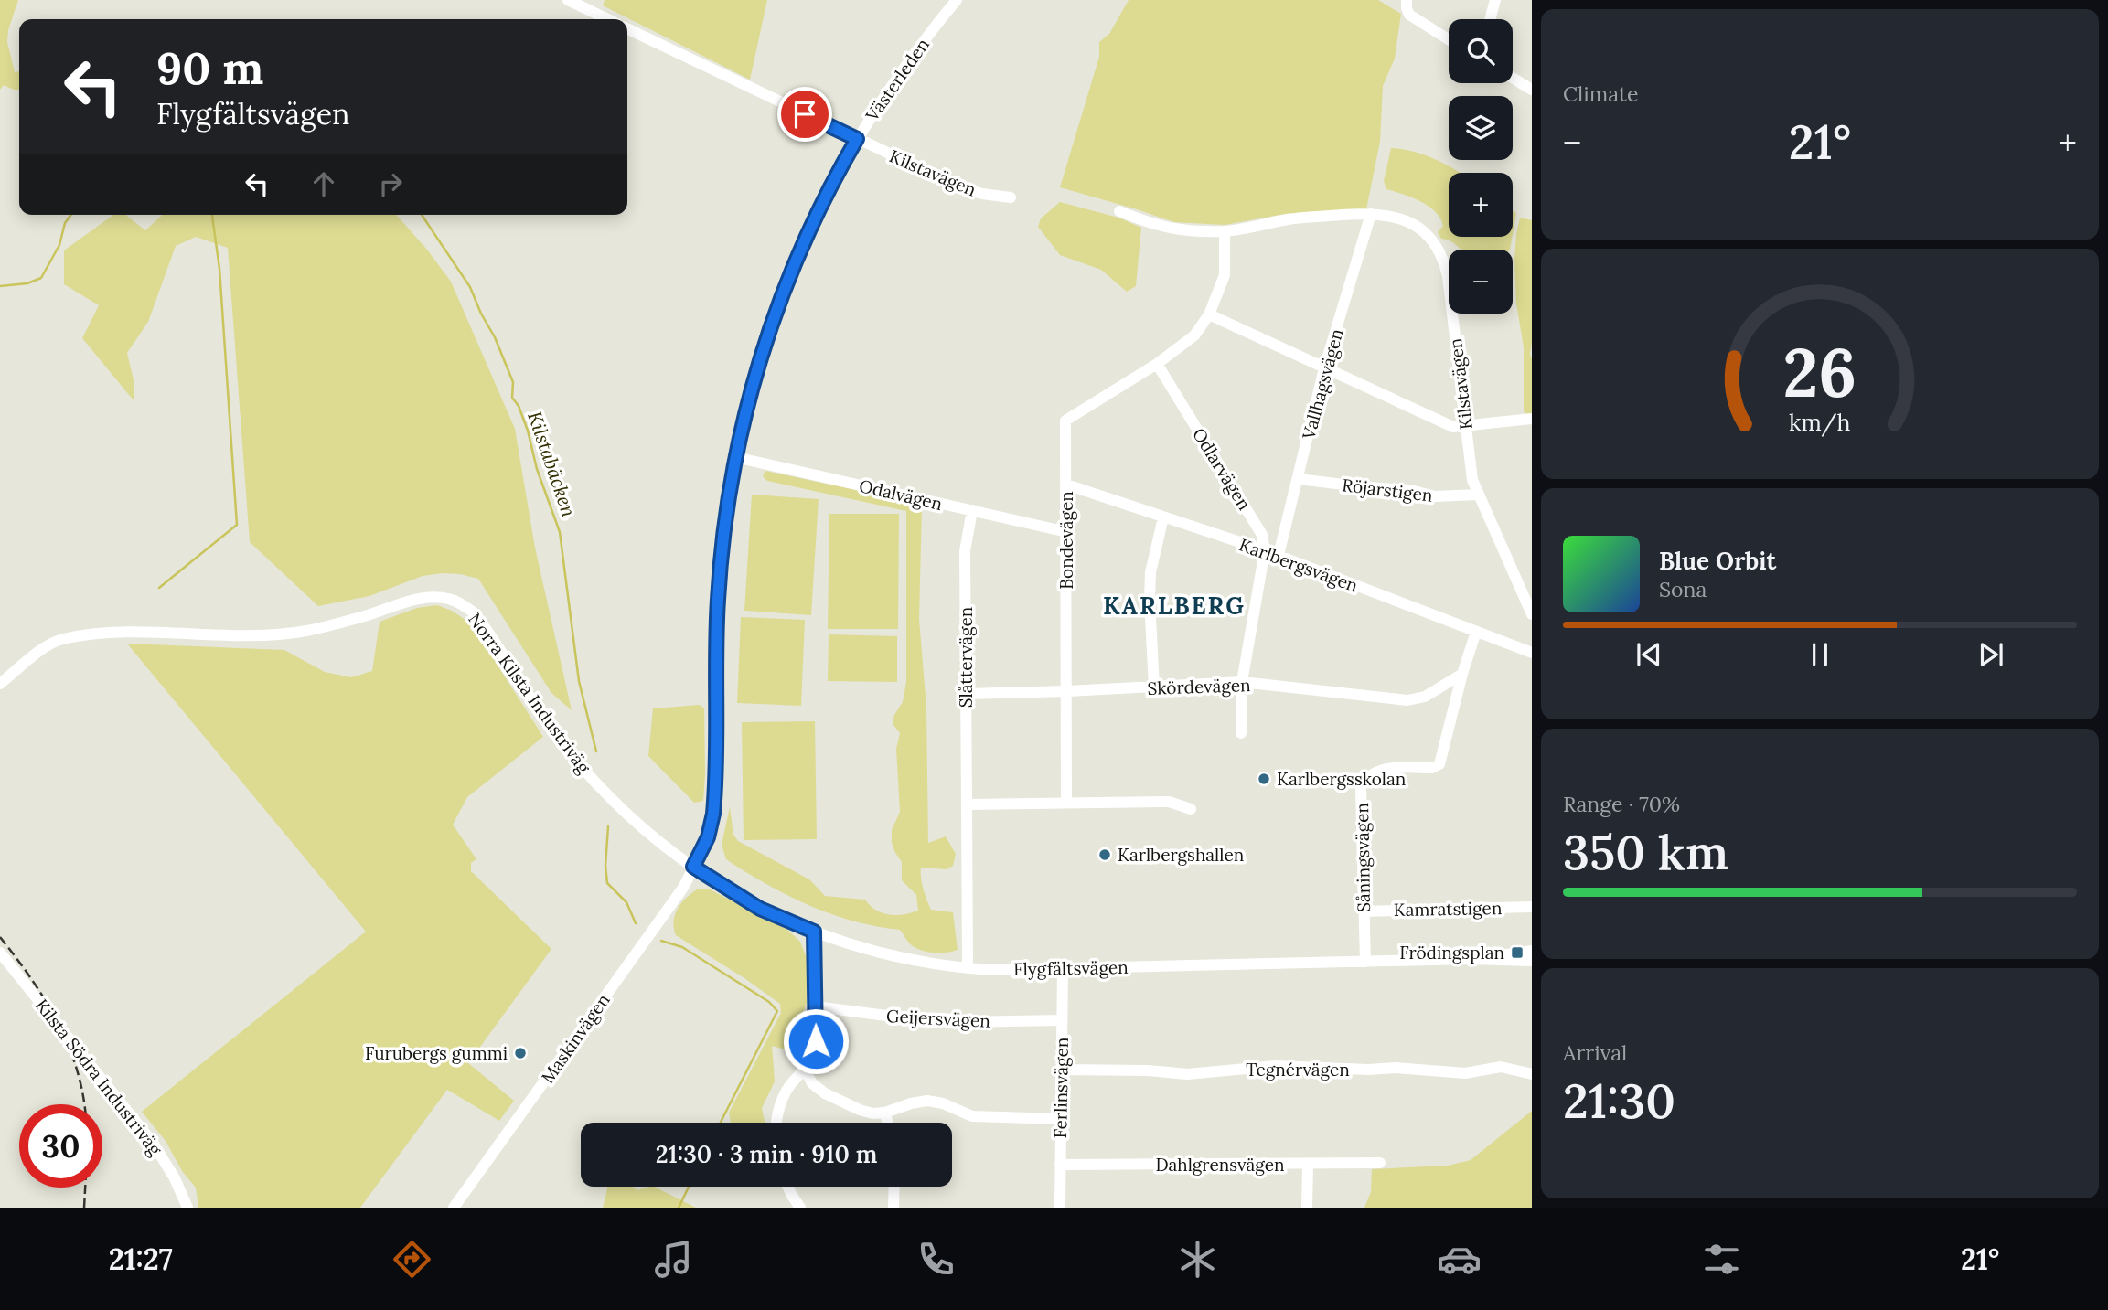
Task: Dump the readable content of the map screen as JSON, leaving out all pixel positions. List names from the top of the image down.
{
  "streets": {
    "street": [
      "Västerleden",
      "Kilstavägen",
      "Vallhagsvägen",
      "Odlarvägen",
      "Röjarstigen",
      "Odalvägen",
      "Bondevägen",
      "Karlbergsvägen",
      "Slåttervägen",
      "Skördevägen",
      "Norra Kilsta Industriväg",
      "Såningsvägen",
      "Kamratstigen",
      "Flygfältsvägen",
      "Geijersvägen",
      "Maskinvägen",
      "Tegnérvägen",
      "Kilsta Södra Industriväg",
      "Ferlinsvägen",
      "Dahlgrensvägen"
    ]
  },
  "crossings": [
    ["Västerleden", "Kilstavägen"],
    ["Västerleden", "Odalvägen"],
    ["Västerleden", "Norra Kilsta Industriväg"],
    ["Västerleden", "Flygfältsvägen"],
    ["Västerleden", "Maskinvägen"],
    ["Kilstavägen", "Vallhagsvägen"],
    ["Kilstavägen", "Röjarstigen"],
    ["Kilstavägen", "Bondevägen"],
    ["Vallhagsvägen", "Röjarstigen"],
    ["Vallhagsvägen", "Karlbergsvägen"],
    ["Odlarvägen", "Bondevägen"],
    ["Odlarvägen", "Karlbergsvägen"],
    ["Odalvägen", "Bondevägen"],
    ["Odalvägen", "Slåttervägen"],
    ["Bondevägen", "Karlbergsvägen"],
    ["Bondevägen", "Skördevägen"],
    ["Karlbergsvägen", "Såningsvägen"],
    ["Slåttervägen", "Skördevägen"],
    ["Slåttervägen", "Flygfältsvägen"],
    ["Skördevägen", "Såningsvägen"],
    ["Norra Kilsta Industriväg", "Flygfältsvägen"],
    ["Norra Kilsta Industriväg", "Maskinvägen"],
    ["Såningsvägen", "Kamratstigen"],
    ["Såningsvägen", "Flygfältsvägen"],
    ["Flygfältsvägen", "Maskinvägen"],
    ["Flygfältsvägen", "Ferlinsvägen"],
    ["Geijersvägen", "Ferlinsvägen"],
    ["Tegnérvägen", "Ferlinsvägen"],
    ["Ferlinsvägen", "Dahlgrensvägen"]
  ],
  "districts": ["KARLBERG"],
  "water": ["Kilstabäcken"],
  "places": {
    "other": ["Karlbergsskolan", "Karlbergshallen", "Furubergs gummi"],
    "transit": ["Frödingsplan"]
  },
  "page": {
    "tile": [
      "Climate",
      ["Range · 70%", "350 km"],
      ["Arrival", "21:30"]
    ],
    "map_buttons": ["+", "−"],
    "turn": ["90 m", "Flygfältsvägen"],
    "heat": ["−", "21°", "+"],
    "song": ["Blue Orbit", "Sona"],
    "limit": "30",
    "trip": "21:30 · 3 min · 910 m",
    "tabs": ["21:27", "21°"],
    "gauge": ["26", "km/h"]
  }
}
